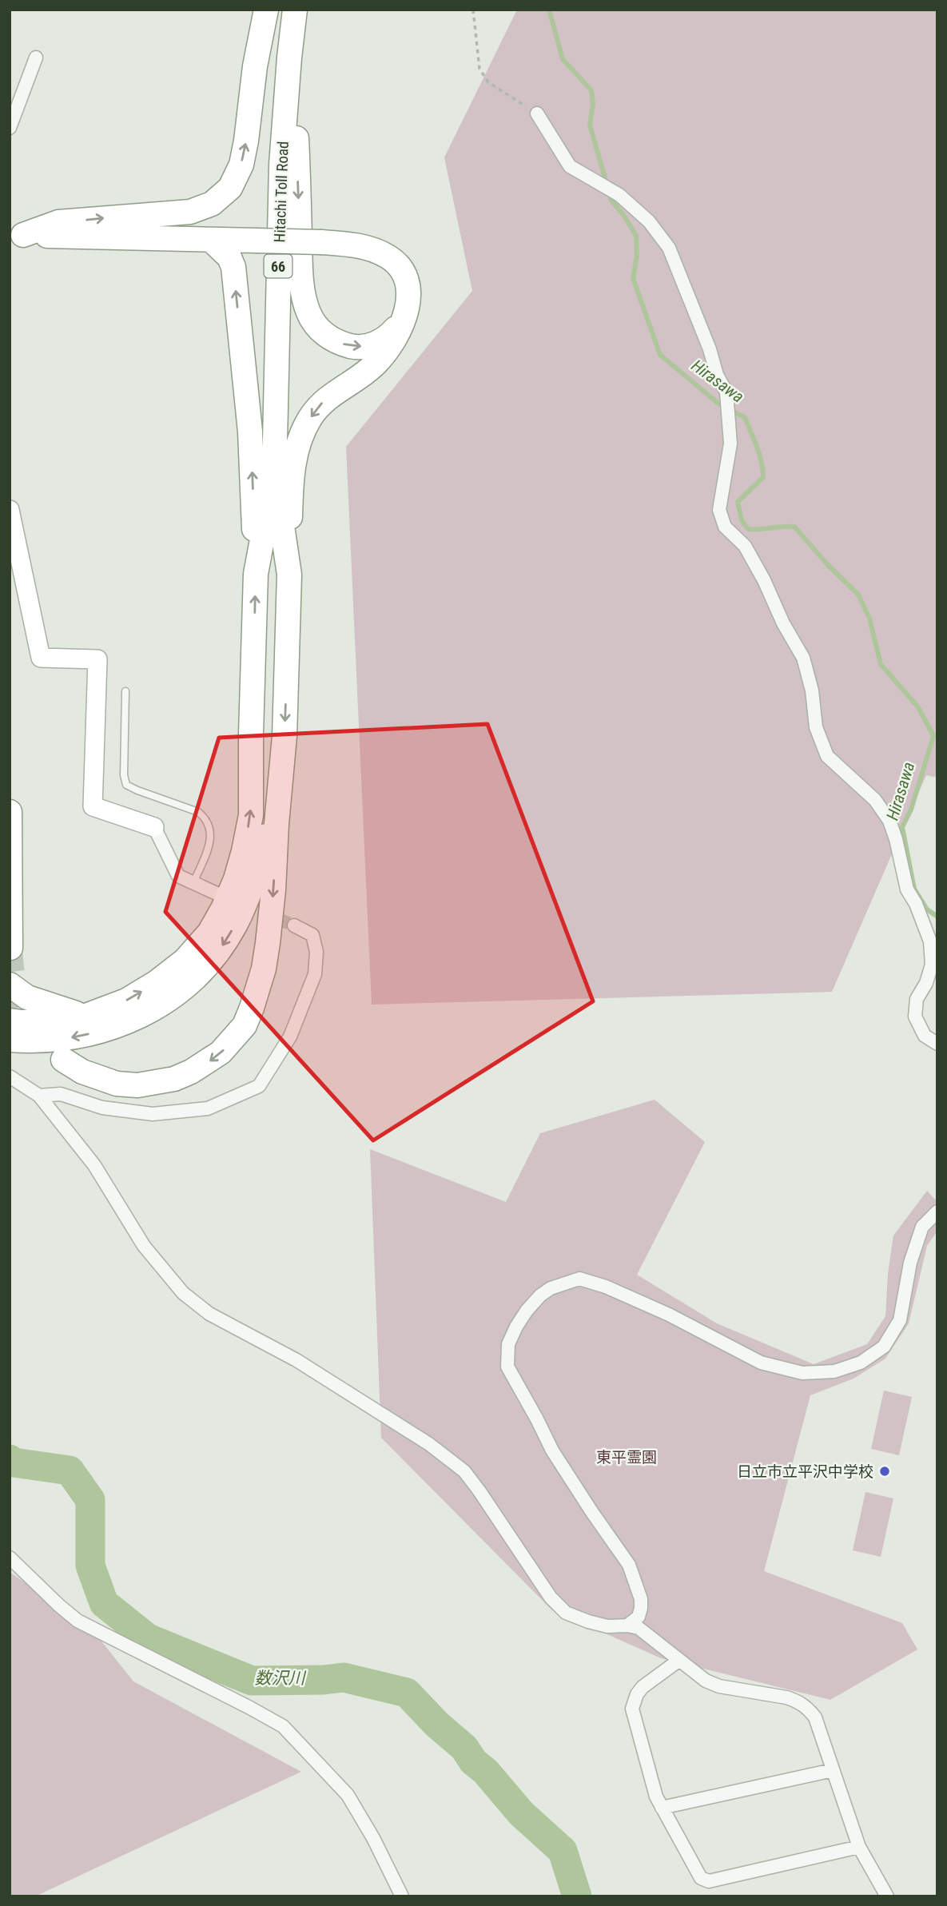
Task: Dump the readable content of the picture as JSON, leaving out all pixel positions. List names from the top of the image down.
{
  "streets": {
    "highway": ["Hitachi Toll Road", "66"]
  },
  "water": ["Hirasawa", "数沢川"],
  "parks": ["東平霊園"],
  "places": ["日立市立平沢中学校"]
}
